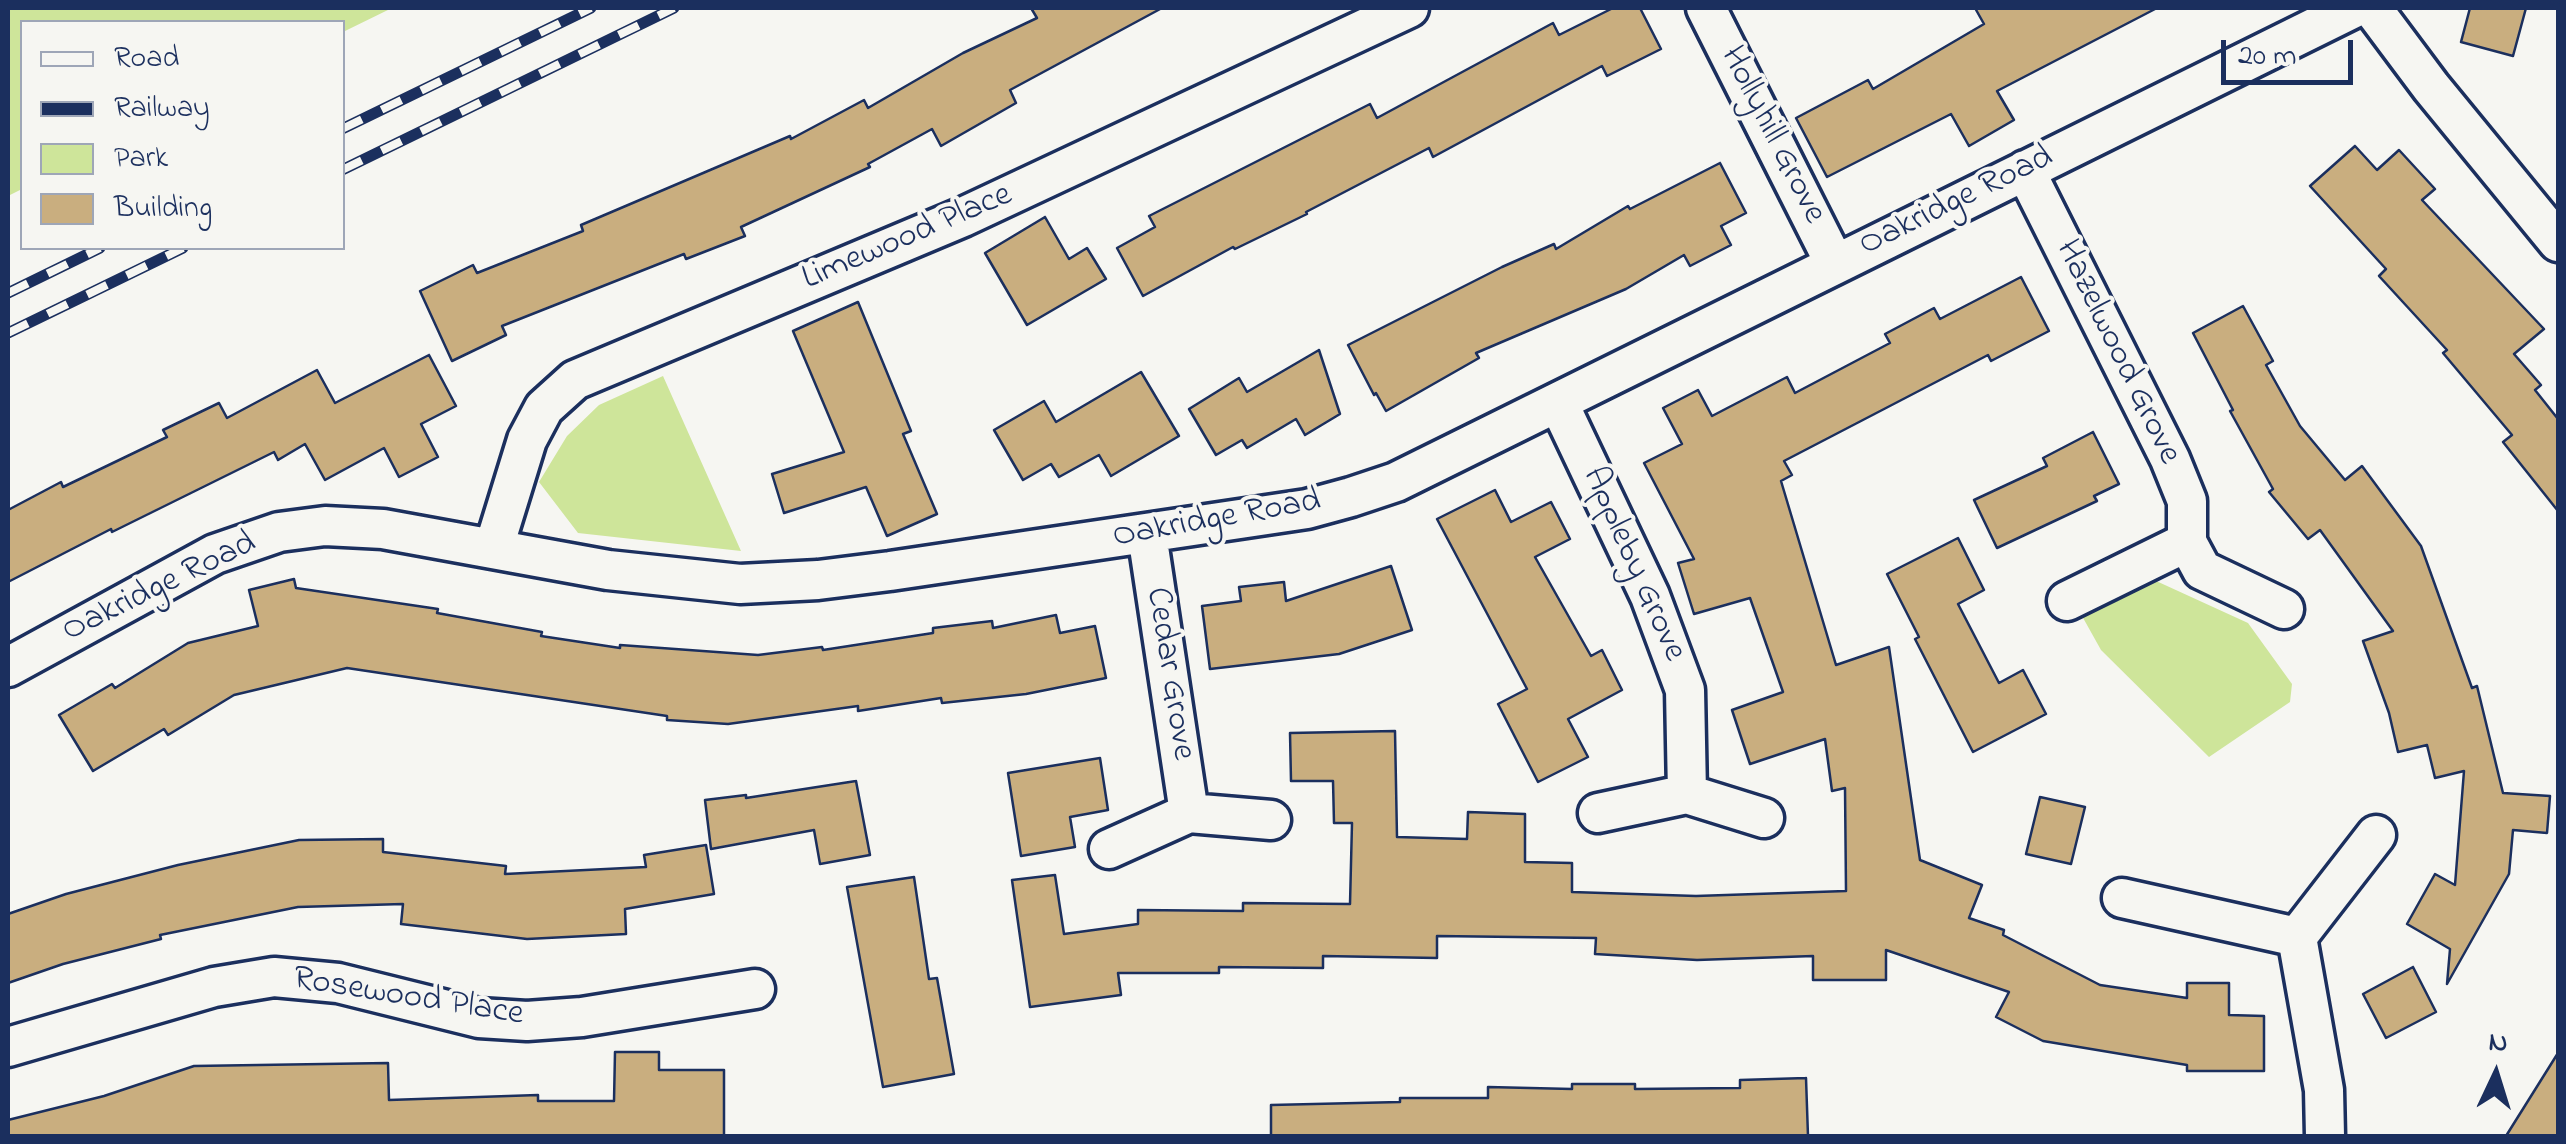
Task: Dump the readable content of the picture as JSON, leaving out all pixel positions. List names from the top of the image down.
{
  "streets": {
    "street": [
      "Hollyhill Grove",
      "Oakridge Road",
      "Limewood Place",
      "Hazelwood Grove",
      "Appleby Grove",
      "Cedar Grove",
      "Rosewood Place"
    ]
  },
  "crossings": [
    ["Hollyhill Grove", "Oakridge Road"],
    ["Oakridge Road", "Limewood Place"],
    ["Oakridge Road", "Hazelwood Grove"],
    ["Oakridge Road", "Appleby Grove"],
    ["Oakridge Road", "Cedar Grove"]
  ],
  "legend": [
    "Road",
    "Railway",
    "Park",
    "Building"
  ],
  "scale_bar": "20 m",
  "north": "top"
}
